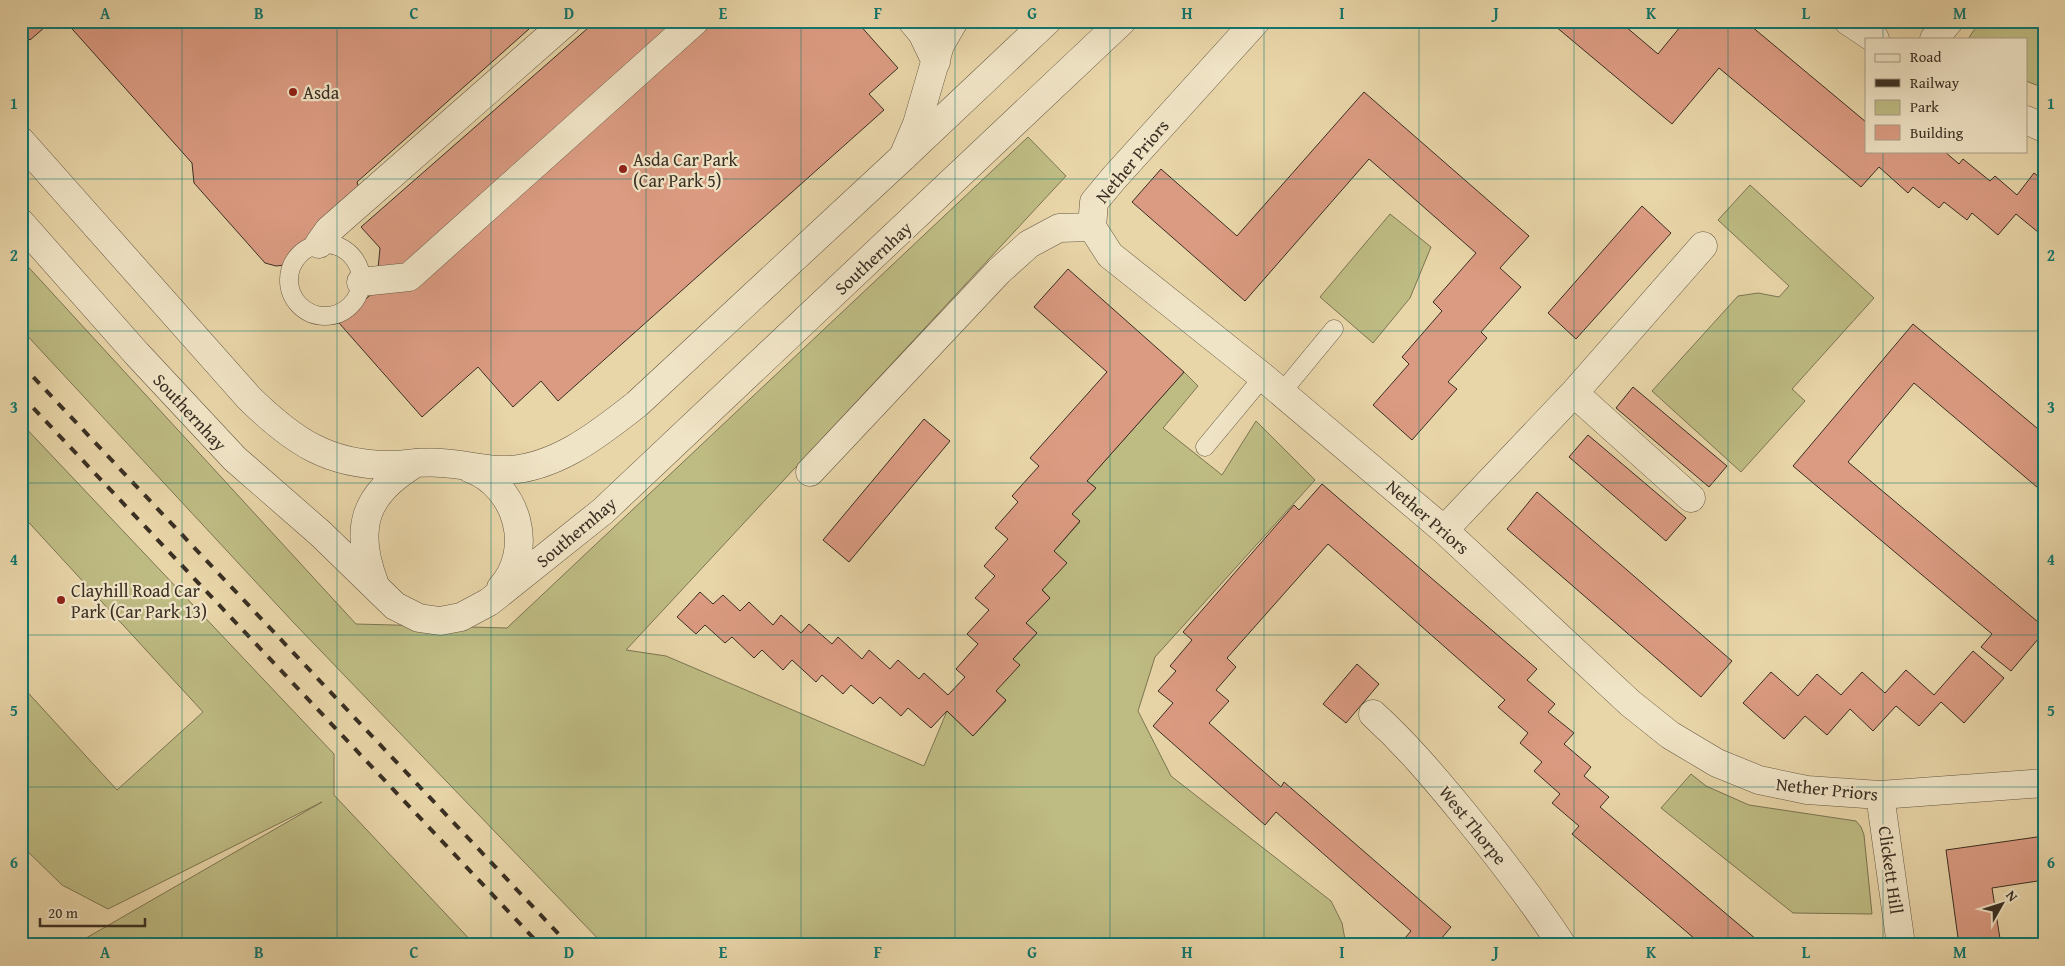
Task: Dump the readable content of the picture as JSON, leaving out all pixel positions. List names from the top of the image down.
{
  "streets": {
    "street": [
      "Nether Priors",
      "Southernhay",
      "West Thorpe",
      "Clickett Hill"
    ]
  },
  "crossings": [
    ["Nether Priors", "Clickett Hill"]
  ],
  "places": ["Asda", "Asda Car Park (Car Park 5)", "Clayhill Road Car Park (Car Park 13)"],
  "legend": [
    "Road",
    "Railway",
    "Park",
    "Building"
  ],
  "scale_bar": "20 m",
  "north": "top right",
  "grid": {
    "columns": [
      "A",
      "B",
      "C",
      "D",
      "E",
      "F",
      "G",
      "H",
      "I",
      "J",
      "K",
      "L",
      "M"
    ],
    "rows": [
      "1",
      "2",
      "3",
      "4",
      "5",
      "6"
    ]
  }
}
